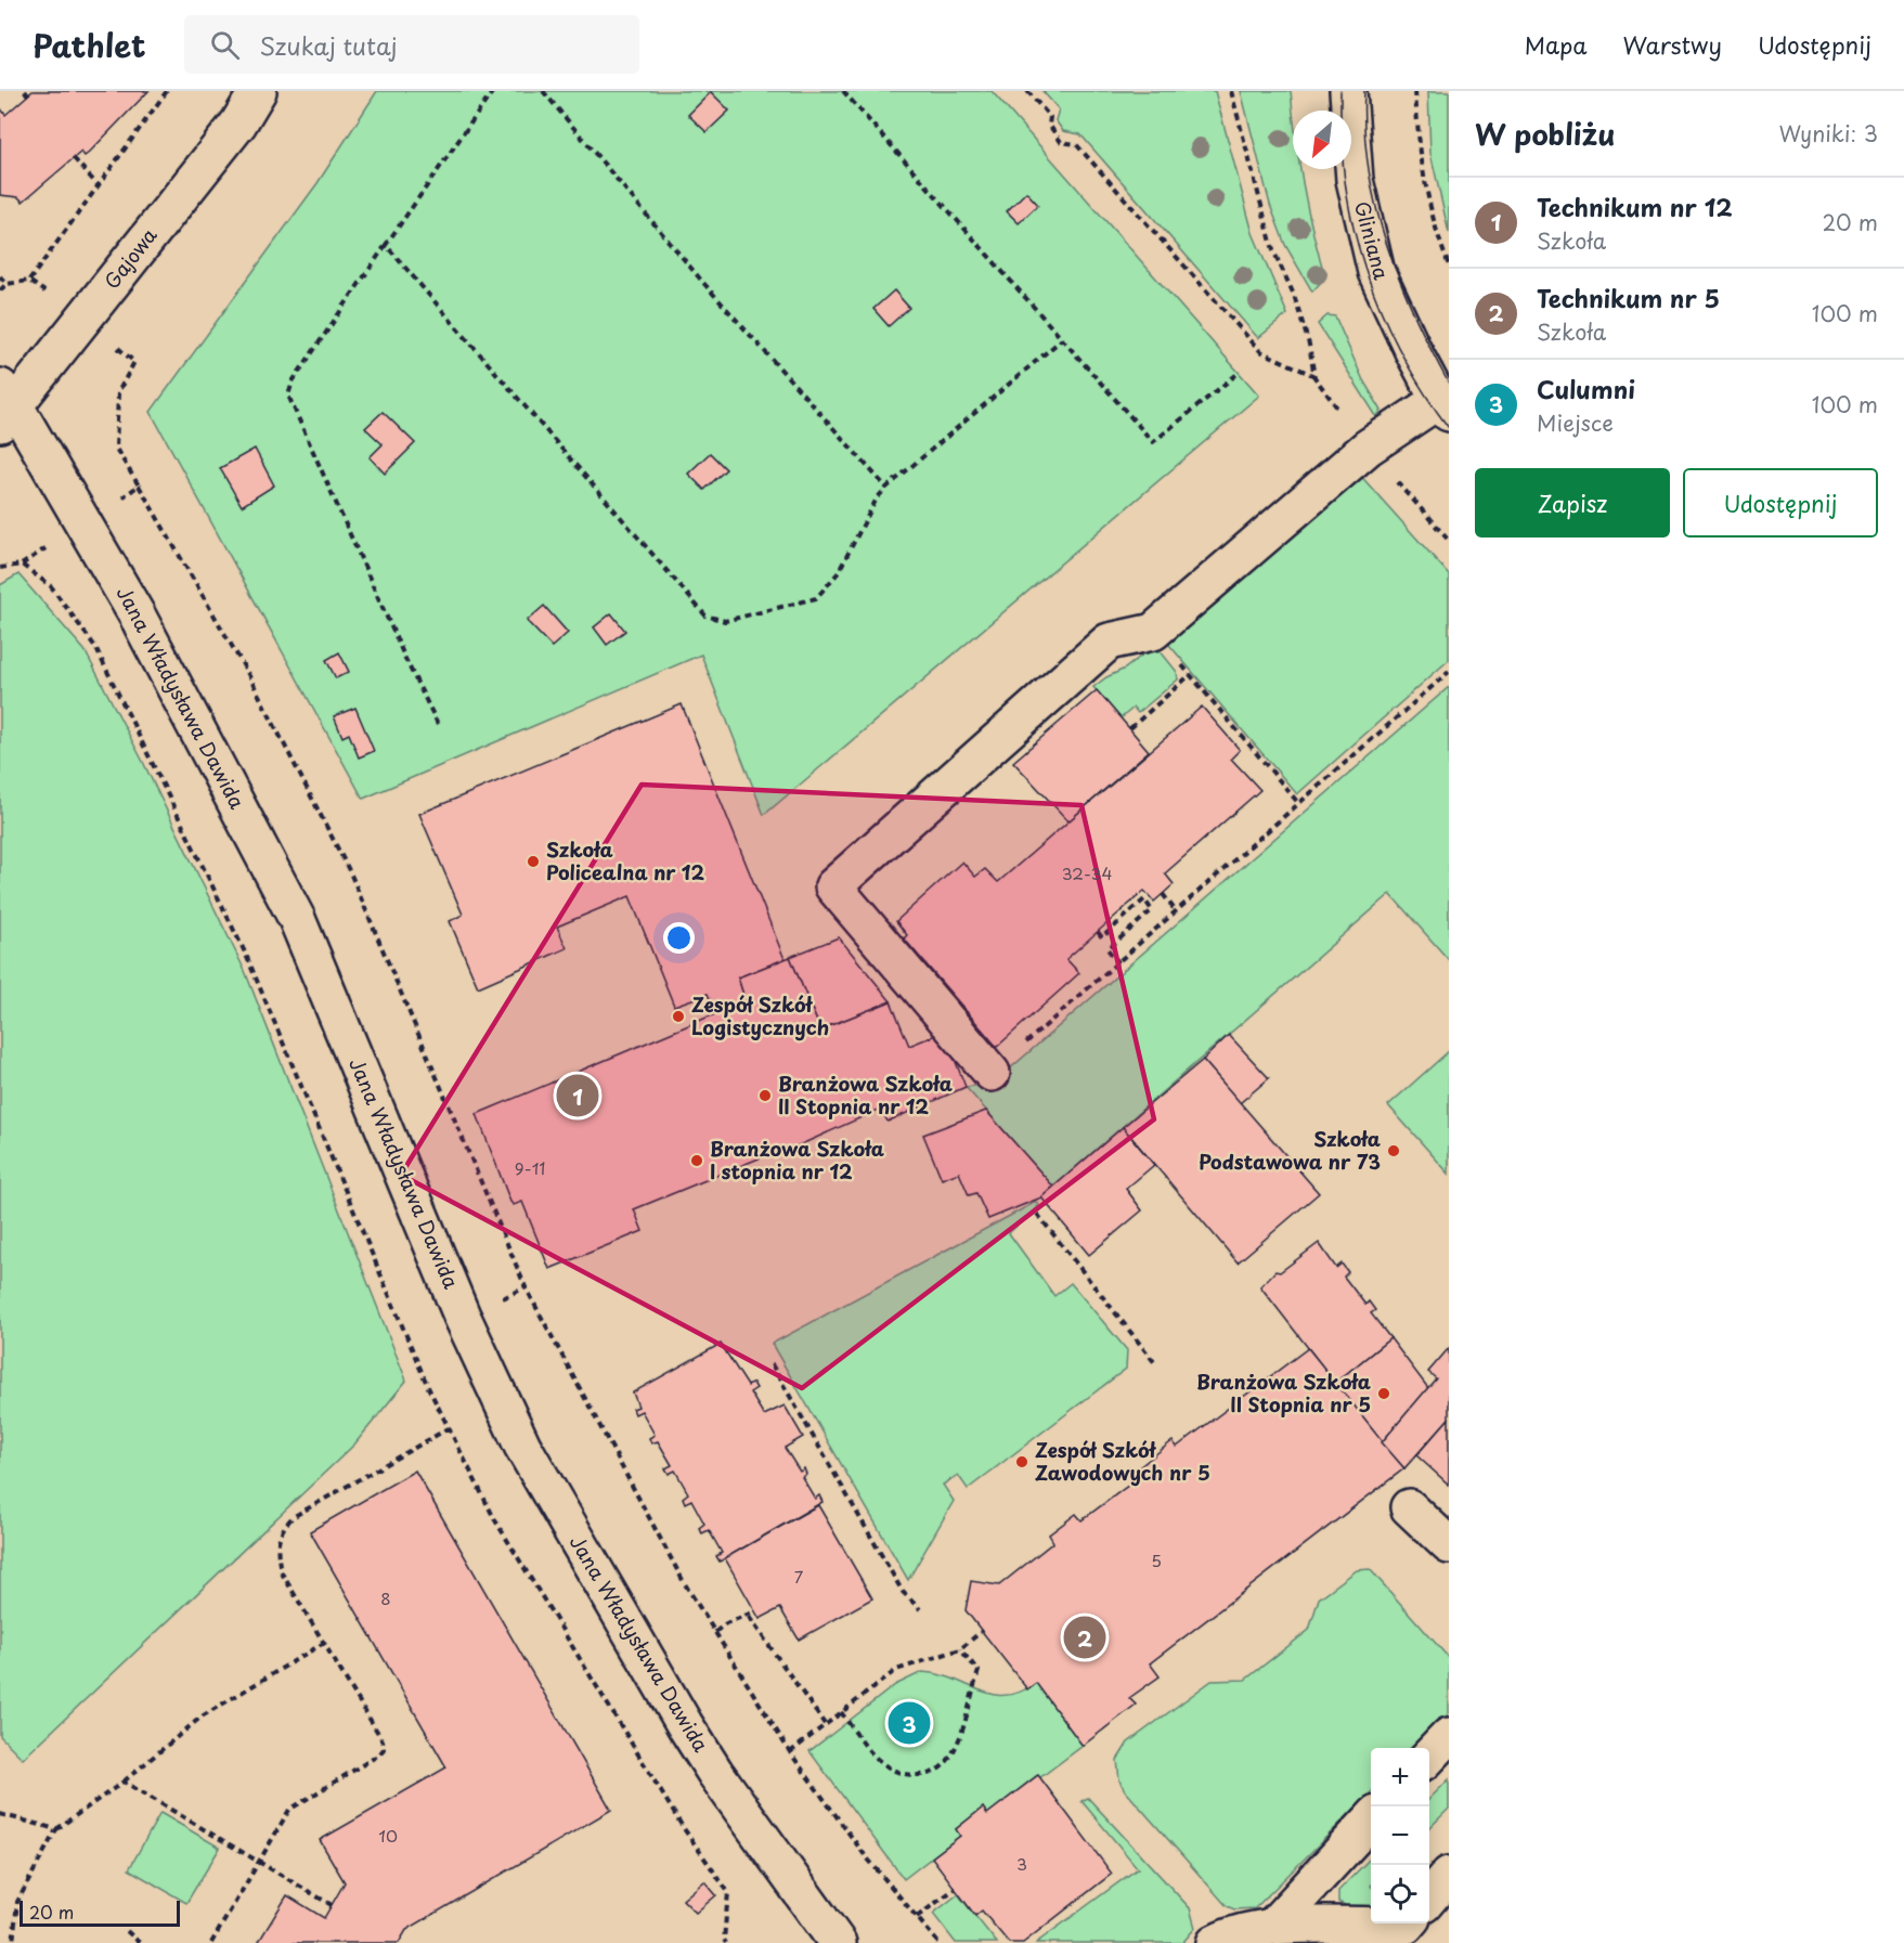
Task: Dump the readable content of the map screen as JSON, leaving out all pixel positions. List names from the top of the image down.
{
  "streets": {
    "street": ["Gliniana", "Gajowa", "Jana Władysława Dawida"]
  },
  "crossings": [
    ["Gajowa", "Jana Władysława Dawida"]
  ],
  "places": [
    "Szkoła Policealna nr 12",
    "Zespół Szkół Logistycznych",
    "Branżowa Szkoła II Stopnia nr 12",
    "Szkoła Podstawowa nr 73",
    "Branżowa Szkoła I stopnia nr 12",
    "Branżowa Szkoła II Stopnia nr 5",
    "Zespół Szkół Zawodowych nr 5"
  ],
  "house_numbers": [
    "32-34",
    "9-11",
    "5",
    "7",
    "8",
    "10",
    "3"
  ],
  "scale_bar": "20 m",
  "north": "bottom left",
  "page": {
    "header": "Pathlet",
    "search": "Szukaj tutaj",
    "nav": ["Mapa", "Warstwy", "Udostępnij"],
    "heading": ["W pobliżu", "Wyniki: 3"],
    "list": [
      {
        "mark": "1",
        "name": "Technikum nr 12",
        "note": "Szkoła",
        "value": "20 m"
      },
      {
        "mark": "2",
        "name": "Technikum nr 5",
        "note": "Szkoła",
        "value": "100 m"
      },
      {
        "mark": "3",
        "name": "Culumni",
        "note": "Miejsce",
        "value": "100 m"
      }
    ],
    "buttons": ["Zapisz", "Udostępnij"],
    "pins": ["1", "2", "3"],
    "map_buttons": ["+", "−"],
    "scale": "20 m"
  }
}
